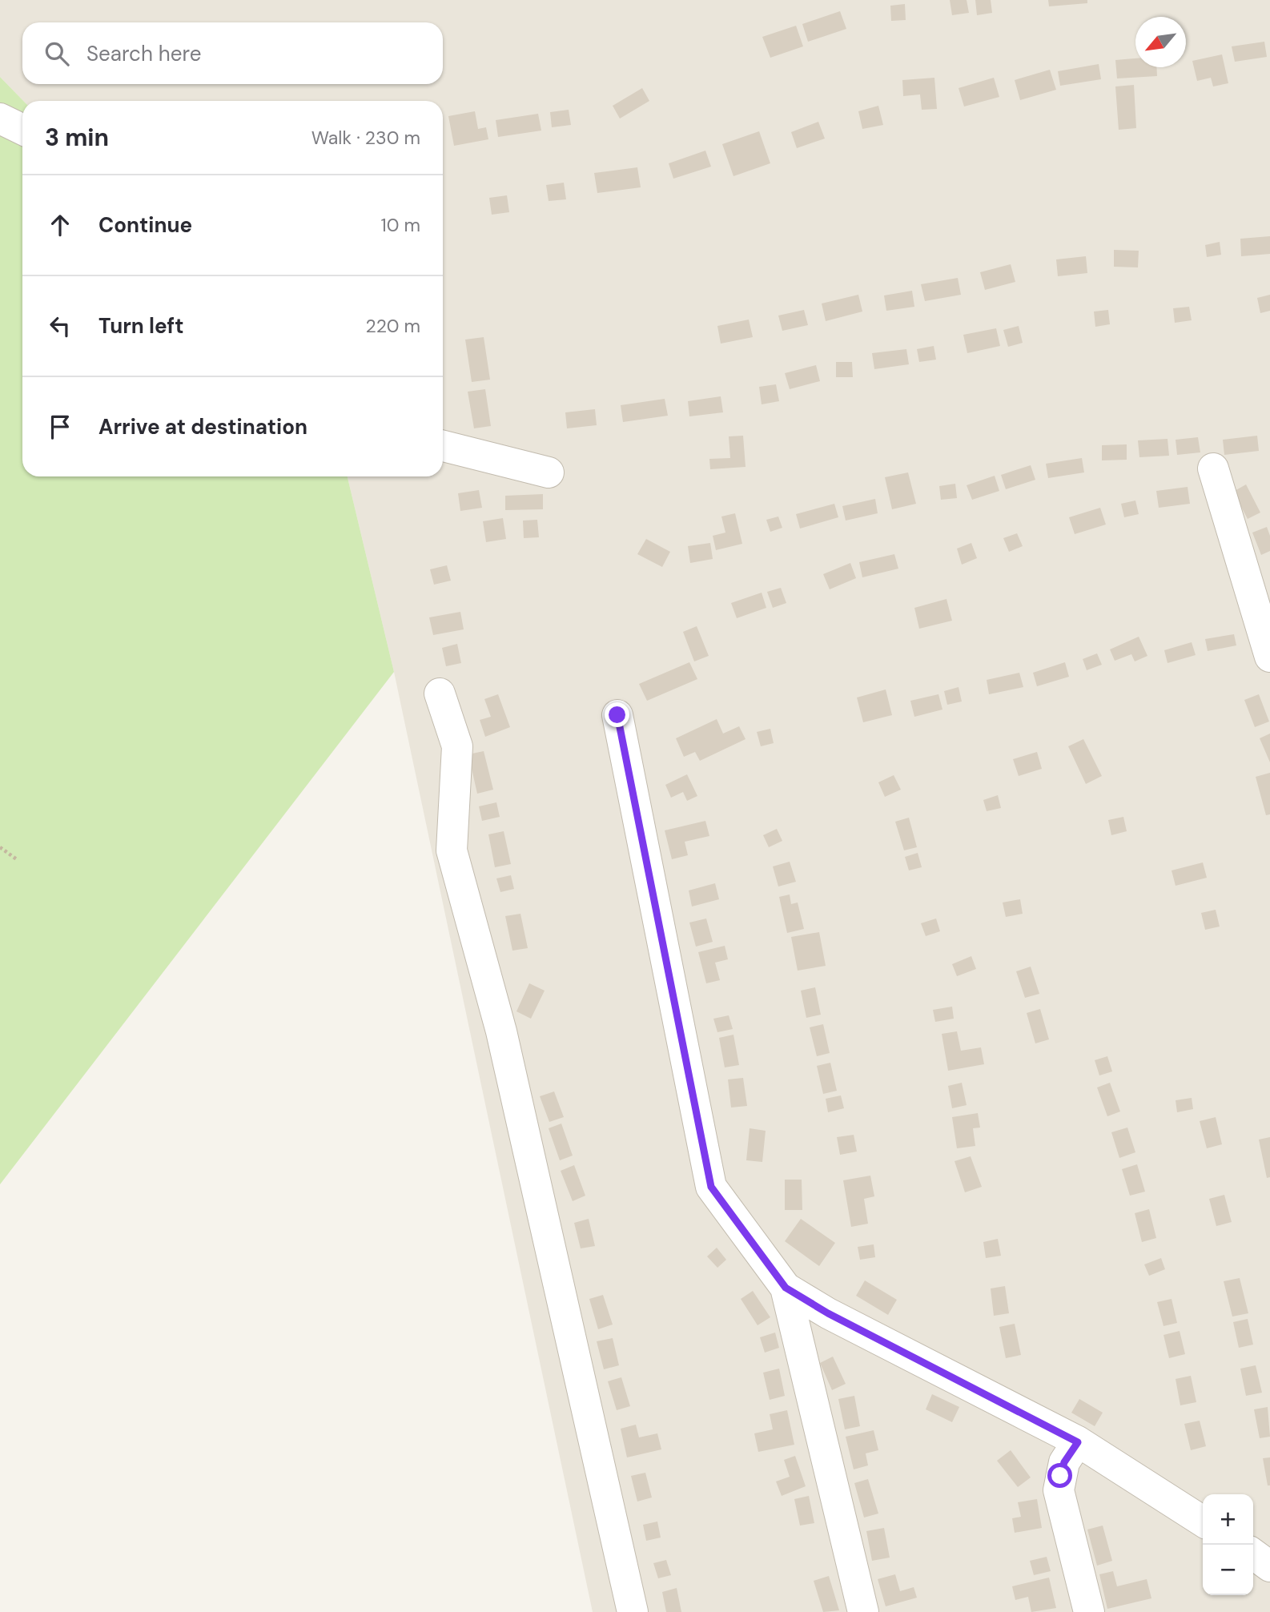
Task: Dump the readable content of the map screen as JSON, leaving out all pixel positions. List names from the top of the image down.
{
  "north": "bottom left",
  "page": {
    "search": "Search here",
    "heading": ["3 min", "Walk · 230 m"],
    "list": [
      ["Continue", "10 m"],
      ["Turn left", "220 m"],
      "Arrive at destination"
    ],
    "map_buttons": ["+", "−"]
  }
}
